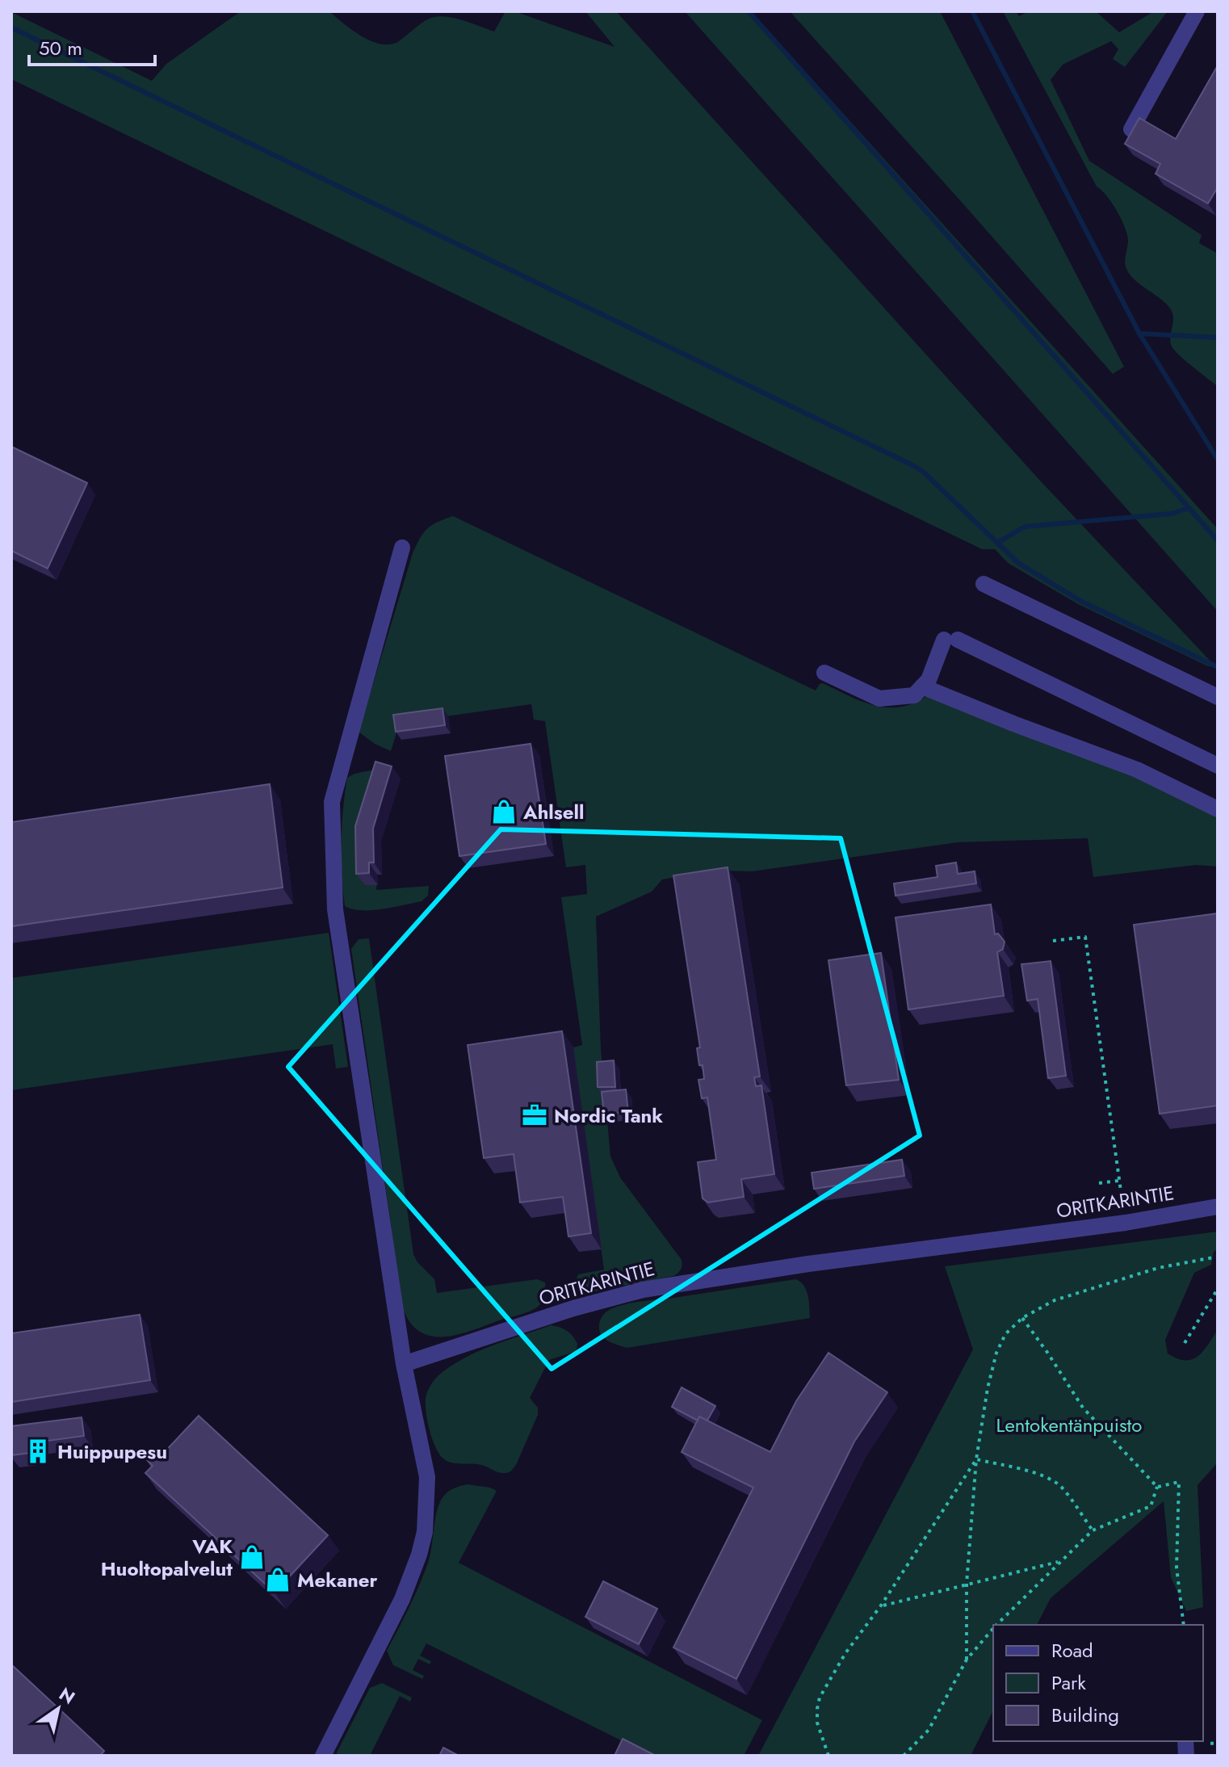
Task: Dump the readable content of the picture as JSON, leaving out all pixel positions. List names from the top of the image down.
{
  "streets": {
    "street": ["ORITKARINTIE"]
  },
  "parks": ["Lentokentänpuisto"],
  "places": {
    "shop": ["Ahlsell", "VAK Huoltopalvelut", "Mekaner"],
    "office": ["Nordic Tank"],
    "building": ["Huippupesu"]
  },
  "legend": ["Road", "Park", "Building"],
  "scale_bar": "50 m",
  "north": "top right"
}
